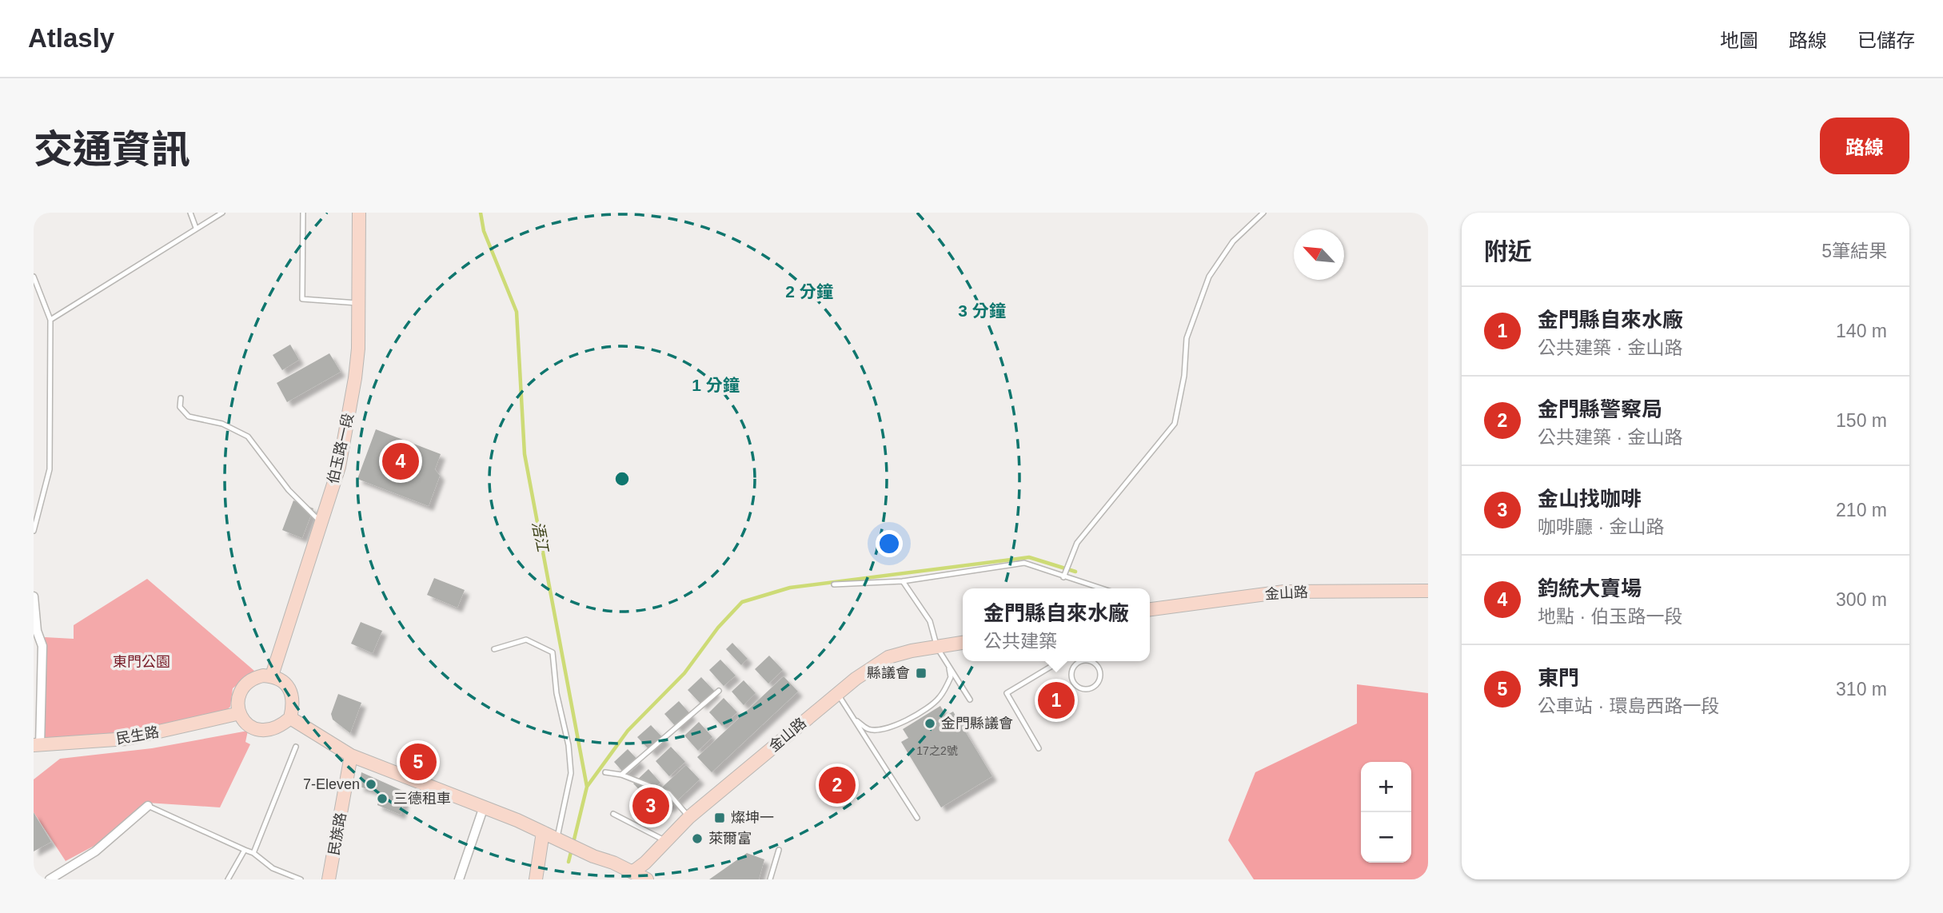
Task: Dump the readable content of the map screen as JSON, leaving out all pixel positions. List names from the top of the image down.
{
  "streets": {
    "main road": [
      "伯玉路一段",
      "金山路",
      "民生路",
      "民族路"
    ]
  },
  "crossings": [
    ["伯玉路一段", "民生路"]
  ],
  "water": ["浯江"],
  "parks": ["東門公園"],
  "places": {
    "transit": ["縣議會", "燦坤一"],
    "other": [
      "金門縣議會",
      "7-Eleven",
      "三德租車",
      "萊爾富"
    ]
  },
  "house_numbers": ["17之2號"],
  "north": "top left",
  "page": {
    "header": "Atlasly",
    "nav": ["地圖", "路線", "已儲存"],
    "title": "交通資訊",
    "buttons": "路線",
    "heading": ["附近", "5筆結果"],
    "list": [
      {
        "mark": "1",
        "name": "金門縣自來水廠",
        "note": "公共建築 · 金山路",
        "value": "140 m"
      },
      {
        "mark": "2",
        "name": "金門縣警察局",
        "note": "公共建築 · 金山路",
        "value": "150 m"
      },
      {
        "mark": "3",
        "name": "金山找咖啡",
        "note": "咖啡廳 · 金山路",
        "value": "210 m"
      },
      {
        "mark": "4",
        "name": "鈞統大賣場",
        "note": "地點 · 伯玉路一段",
        "value": "300 m"
      },
      {
        "mark": "5",
        "name": "東門",
        "note": "公車站 · 環島西路一段",
        "value": "310 m"
      }
    ],
    "pins": [
      "4",
      "1",
      "5",
      "2",
      "3"
    ],
    "popup": ["金門縣自來水廠", "公共建築"],
    "map_buttons": ["+", "−"]
  },
  "rings": ["2 分鐘", "3 分鐘", "1 分鐘"]
}
